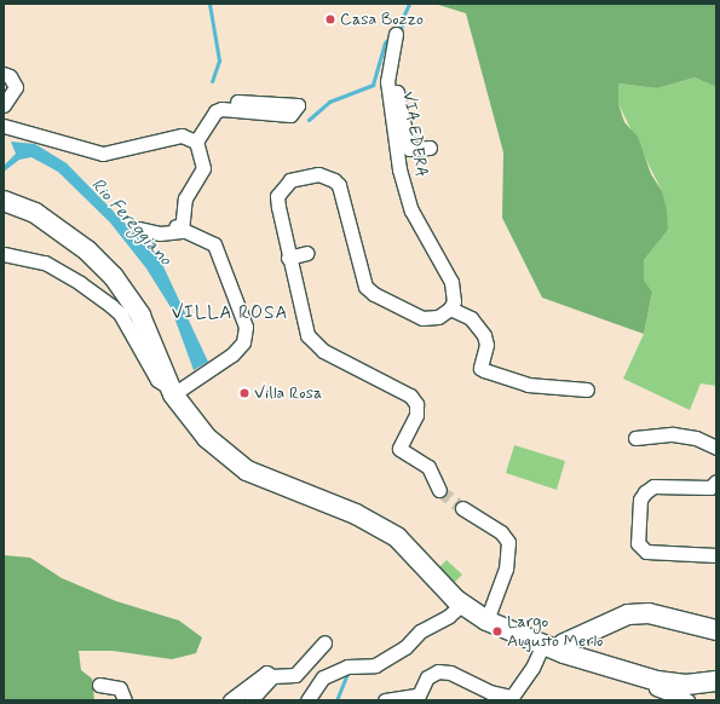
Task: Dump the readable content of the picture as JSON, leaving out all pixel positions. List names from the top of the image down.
{
  "streets": {
    "street": ["VIA EDERA"]
  },
  "districts": ["VILLA ROSA"],
  "water": ["Rio Fereggiano"],
  "places": ["Casa Bozzo", "Villa Rosa", "Largo Augusto Merlo"]
}
